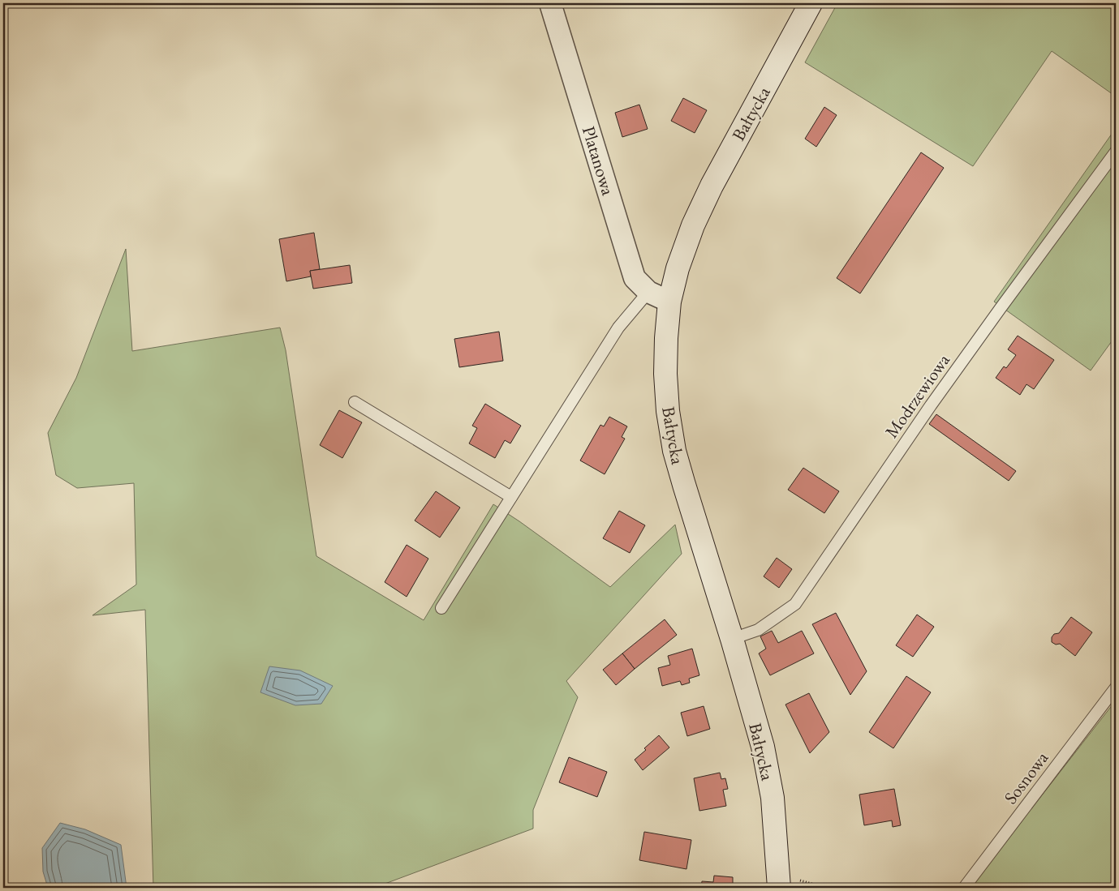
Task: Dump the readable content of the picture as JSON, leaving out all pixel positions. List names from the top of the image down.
{
  "streets": {
    "street": ["Bałtycka", "Platanowa"],
    "lane": ["Modrzewiowa", "Sosnowa"]
  },
  "crossings": [
    ["Bałtycka", "Platanowa"],
    ["Bałtycka", "Modrzewiowa"]
  ]
}
